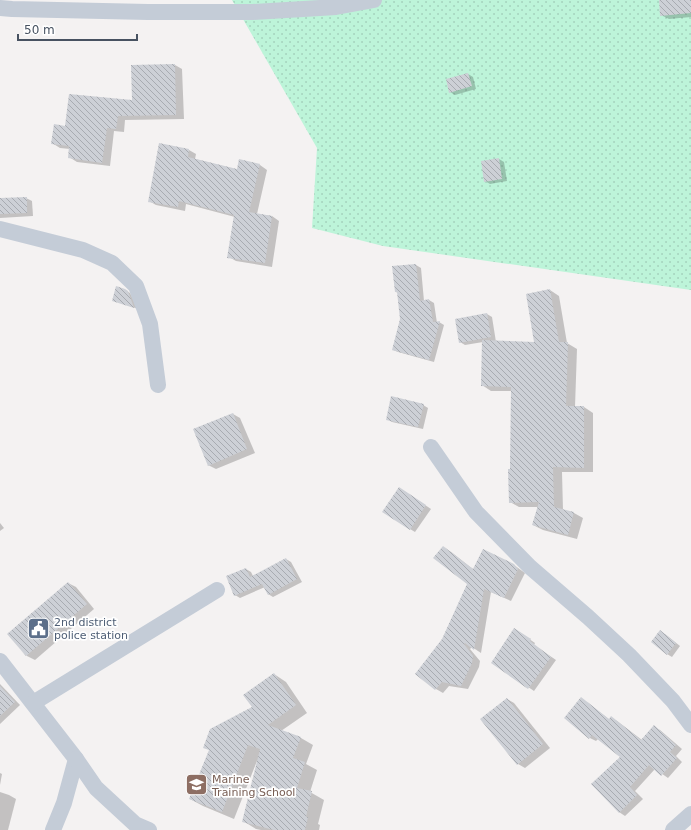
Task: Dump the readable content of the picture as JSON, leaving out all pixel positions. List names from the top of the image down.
{
  "places": {
    "public building": ["2nd district police station"],
    "school or university": ["Marine Training School"]
  },
  "scale_bar": "50 m"
}
